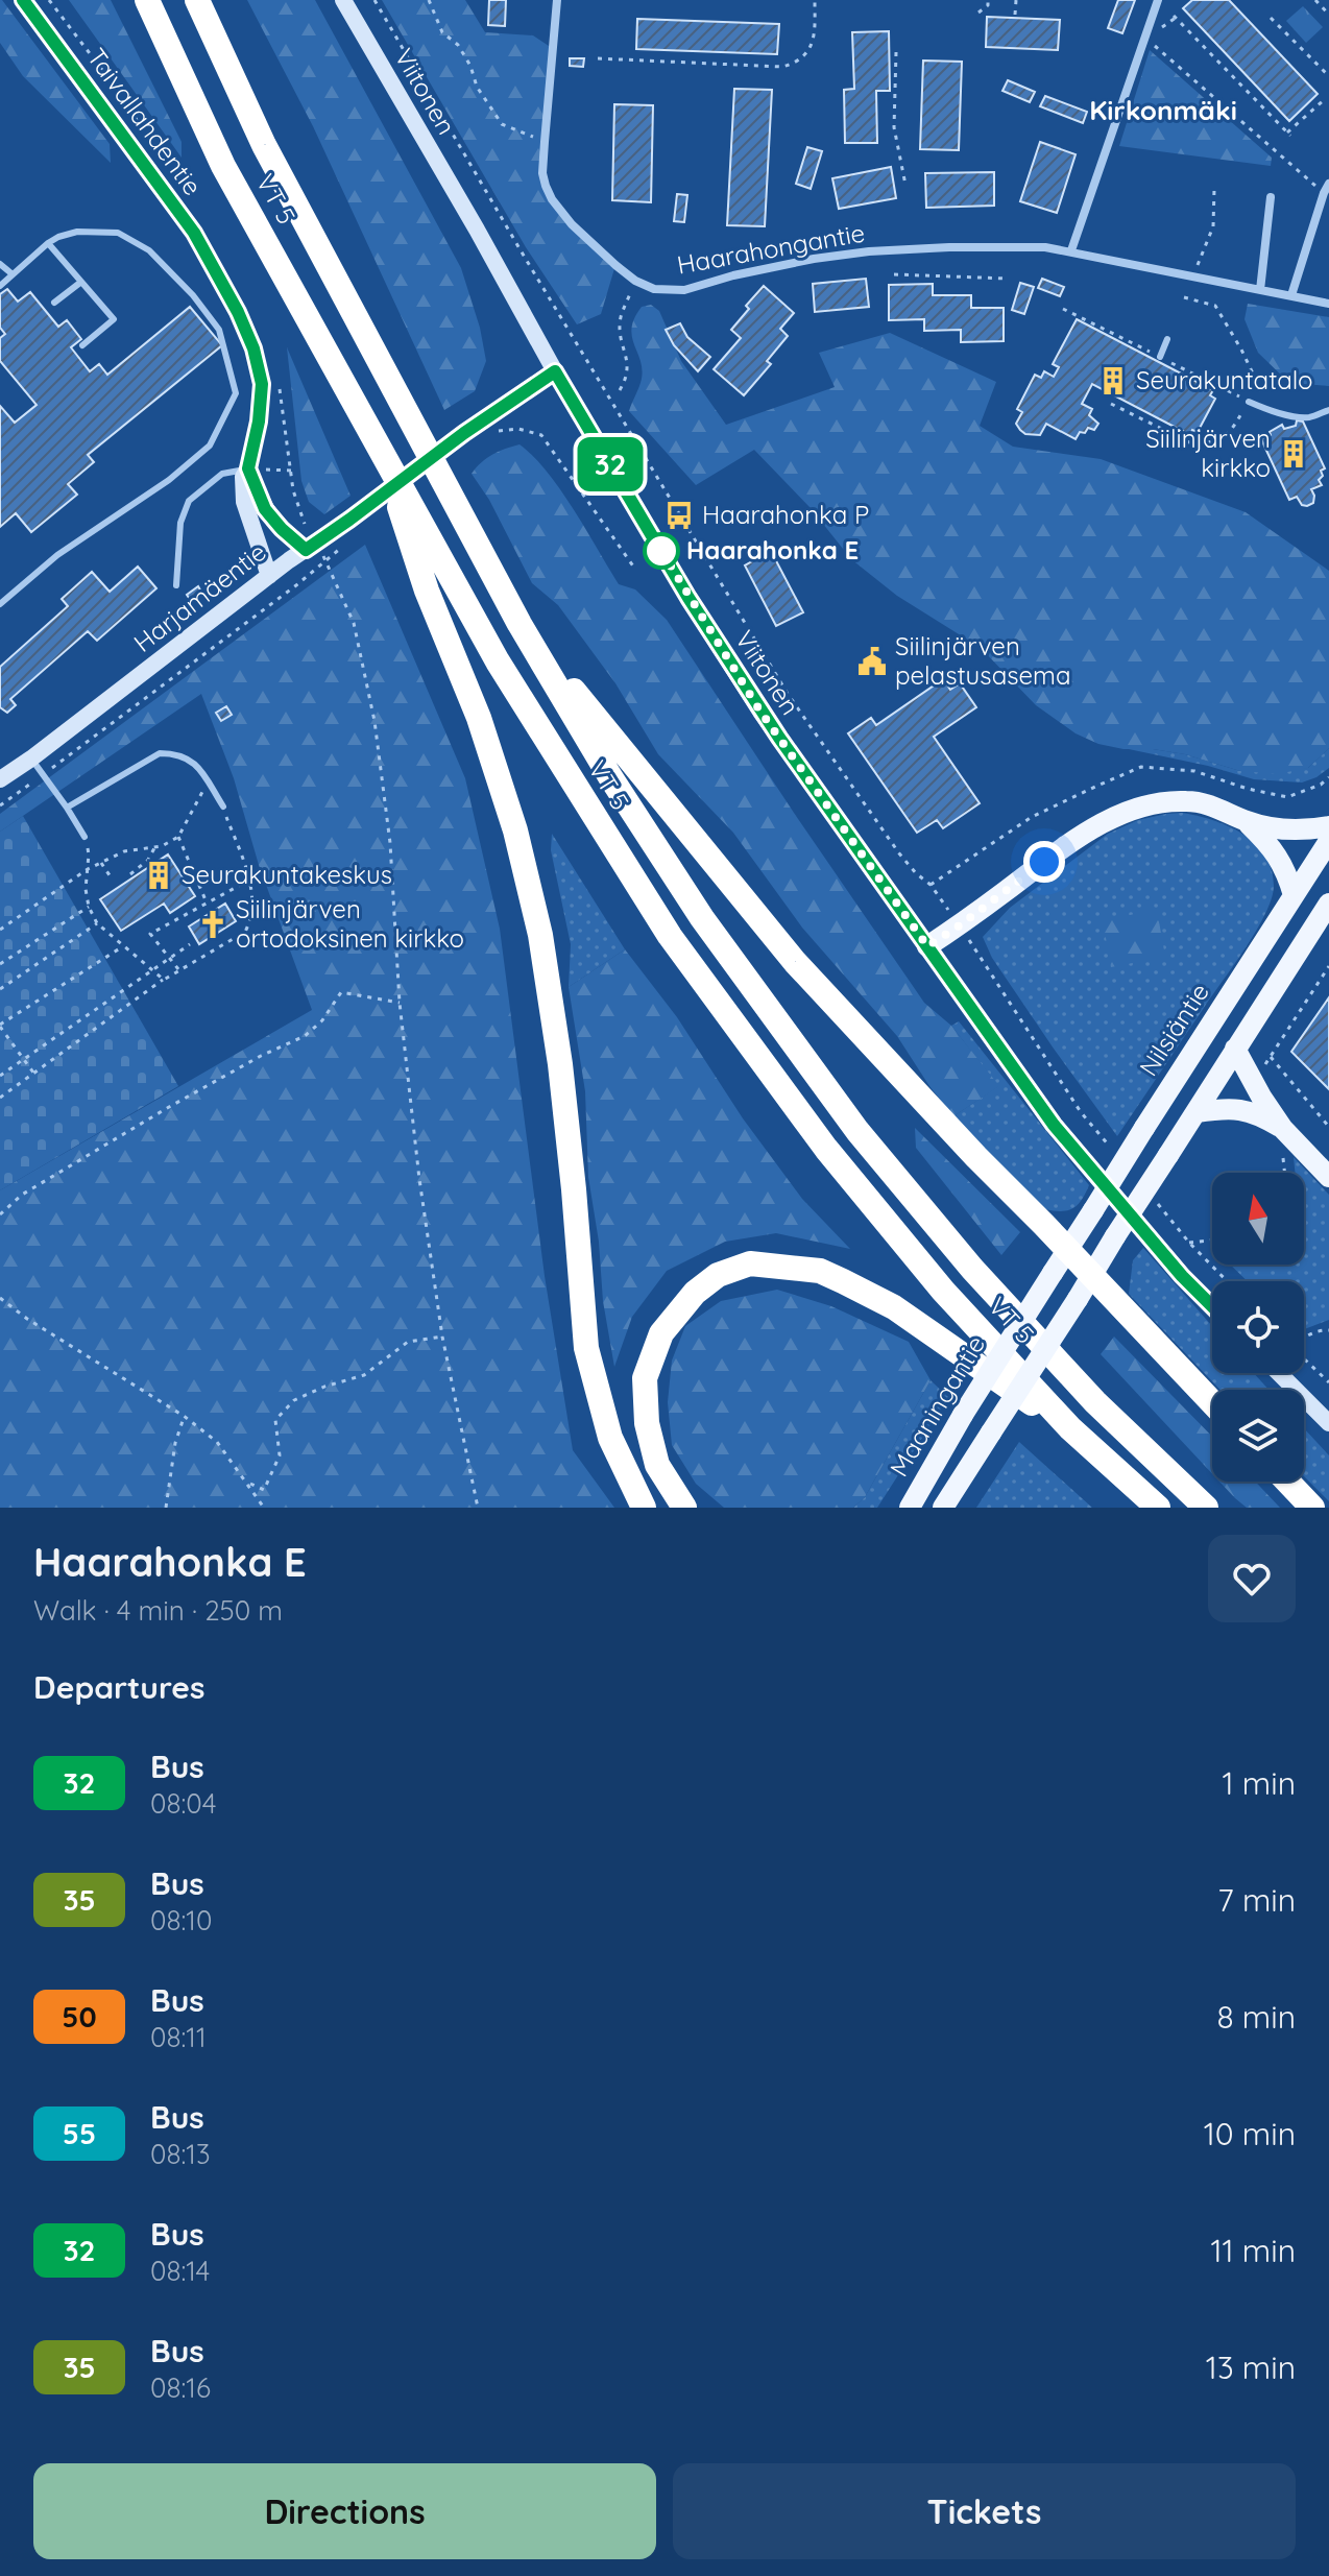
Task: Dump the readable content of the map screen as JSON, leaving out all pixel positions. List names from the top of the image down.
{
  "streets": {
    "highway": ["VT 5"],
    "main road": [
      "Viitonen",
      "Taivallahdentie",
      "Harjamäentie",
      "Nilsiäntie",
      "Maaningantie"
    ],
    "street": ["Haarahongantie"]
  },
  "crossings": [
    ["Viitonen", "Harjamäentie"],
    ["Taivallahdentie", "Harjamäentie"],
    ["Nilsiäntie", "Maaningantie"]
  ],
  "districts": ["Kirkonmäki"],
  "places": {
    "building": ["Seurakuntatalo", "Siilinjärven kirkko", "Seurakuntakeskus"],
    "bus stop": ["Haarahonka P"],
    "other": ["Haarahonka E"],
    "public building": ["Siilinjärven pelastusasema"],
    "church": ["Siilinjärven ortodoksinen kirkko"]
  },
  "lines": ["bus line 32"],
  "north": "top",
  "page": {
    "on_map": "32",
    "heading": [
      ["Haarahonka E", "Walk · 4 min · 250 m"],
      "Departures"
    ],
    "list": [
      {
        "mark": "32",
        "name": "Bus",
        "note": "08:04",
        "value": "1 min"
      },
      {
        "mark": "35",
        "name": "Bus",
        "note": "08:10",
        "value": "7 min"
      },
      {
        "mark": "50",
        "name": "Bus",
        "note": "08:11",
        "value": "8 min"
      },
      {
        "mark": "55",
        "name": "Bus",
        "note": "08:13",
        "value": "10 min"
      },
      {
        "mark": "32",
        "name": "Bus",
        "note": "08:14",
        "value": "11 min"
      },
      {
        "mark": "35",
        "name": "Bus",
        "note": "08:16",
        "value": "13 min"
      }
    ],
    "buttons": ["Directions", "Tickets"]
  }
}
